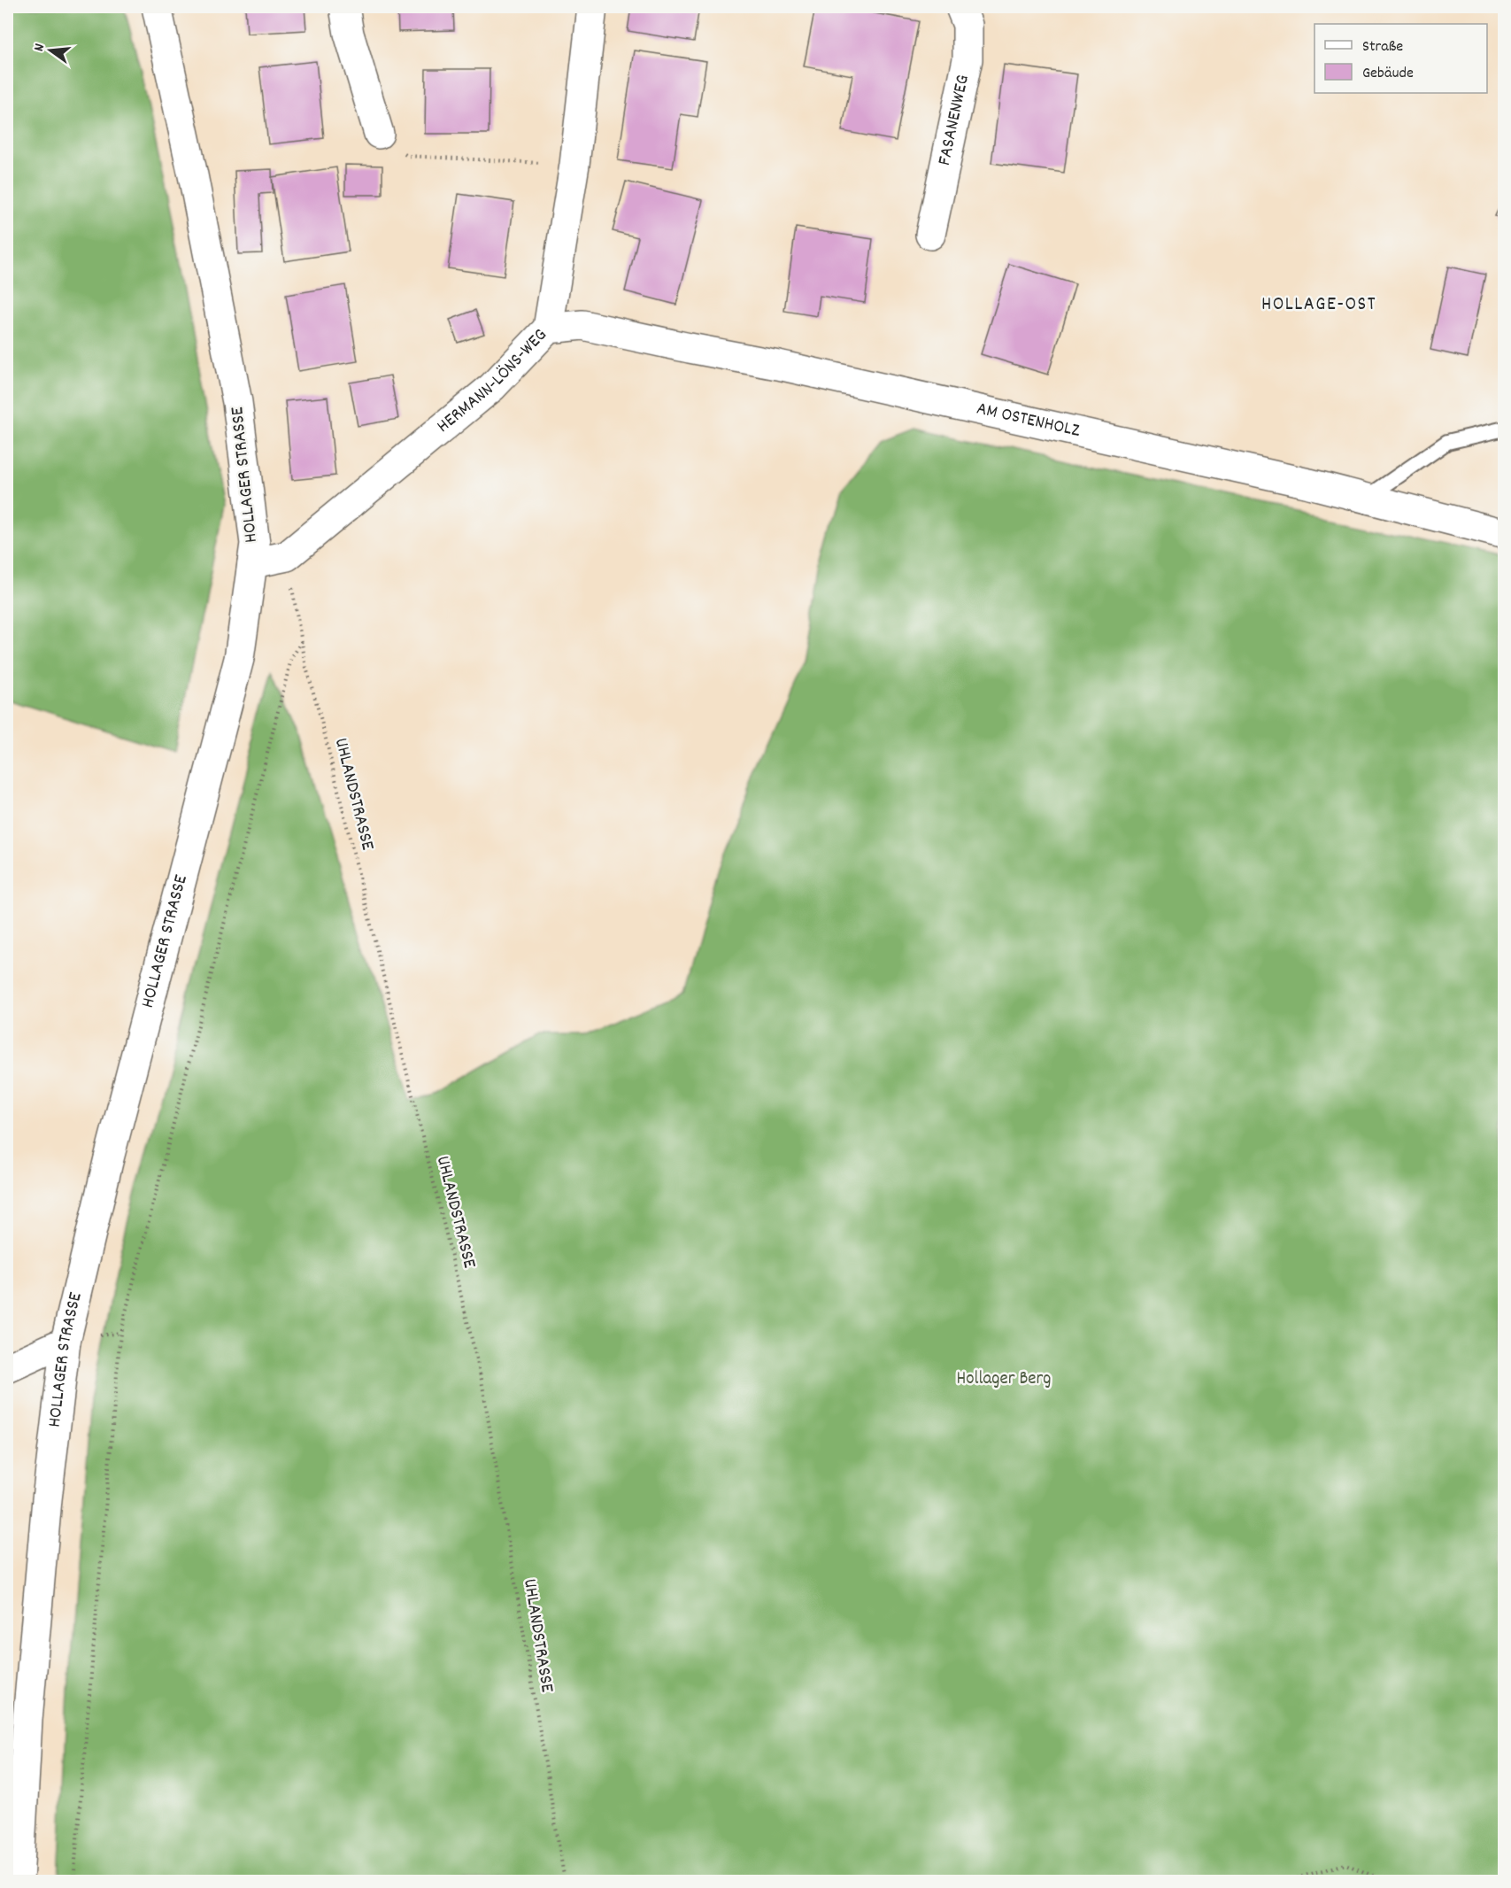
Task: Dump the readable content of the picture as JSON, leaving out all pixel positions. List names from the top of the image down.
{
  "streets": {
    "street": [
      "FASANENWEG",
      "HERMANN-LÖNS-WEG",
      "AM OSTENHOLZ",
      "HOLLAGER STRASSE"
    ],
    "path": ["UHLANDSTRASSE"]
  },
  "crossings": [
    ["HERMANN-LÖNS-WEG", "AM OSTENHOLZ"],
    ["HERMANN-LÖNS-WEG", "HOLLAGER STRASSE"],
    ["HERMANN-LÖNS-WEG", "UHLANDSTRASSE"]
  ],
  "districts": ["HOLLAGE-OST"],
  "parks": ["Hollager Berg"],
  "legend": ["Straße", "Gebäude"],
  "north": "left"
}
